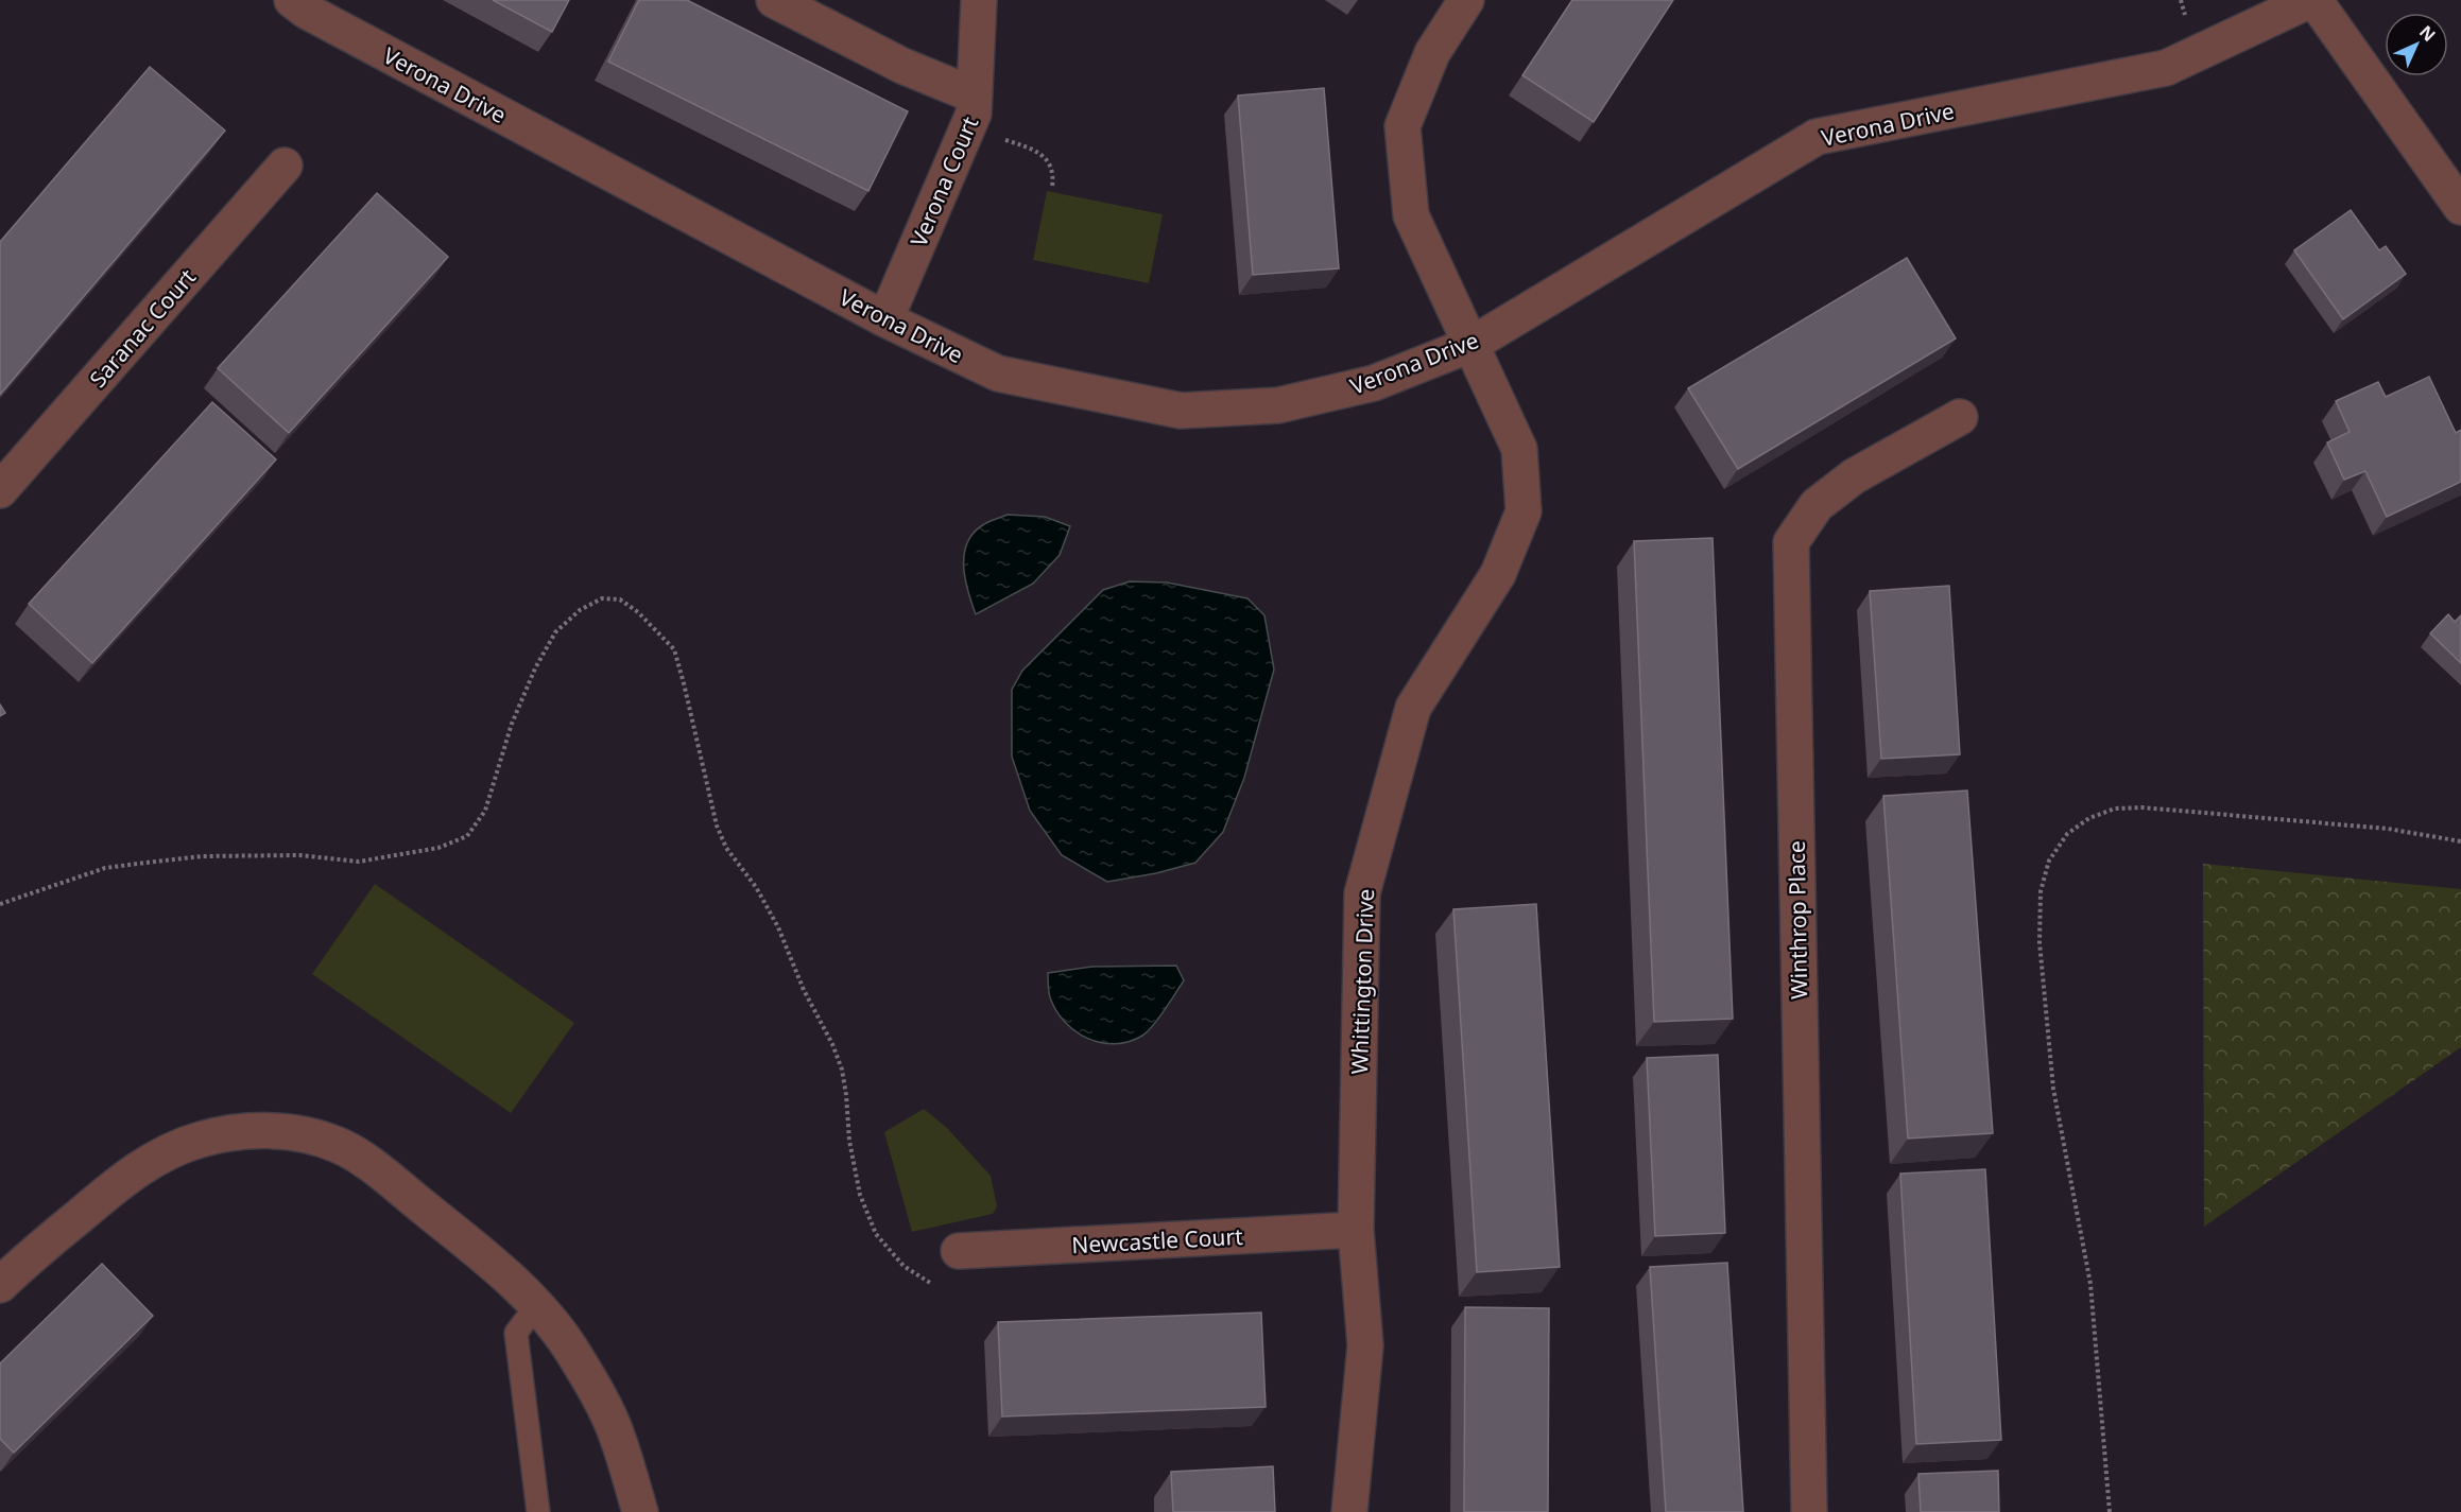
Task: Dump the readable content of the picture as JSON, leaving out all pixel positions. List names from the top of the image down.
{
  "streets": {
    "street": [
      "Verona Drive",
      "Verona Court",
      "Saranac Court",
      "Winthrop Place",
      "Whittington Drive",
      "Newcastle Court"
    ]
  },
  "crossings": [
    ["Verona Drive", "Verona Court"],
    ["Verona Drive", "Whittington Drive"],
    ["Whittington Drive", "Newcastle Court"]
  ],
  "north": "top right"
}
